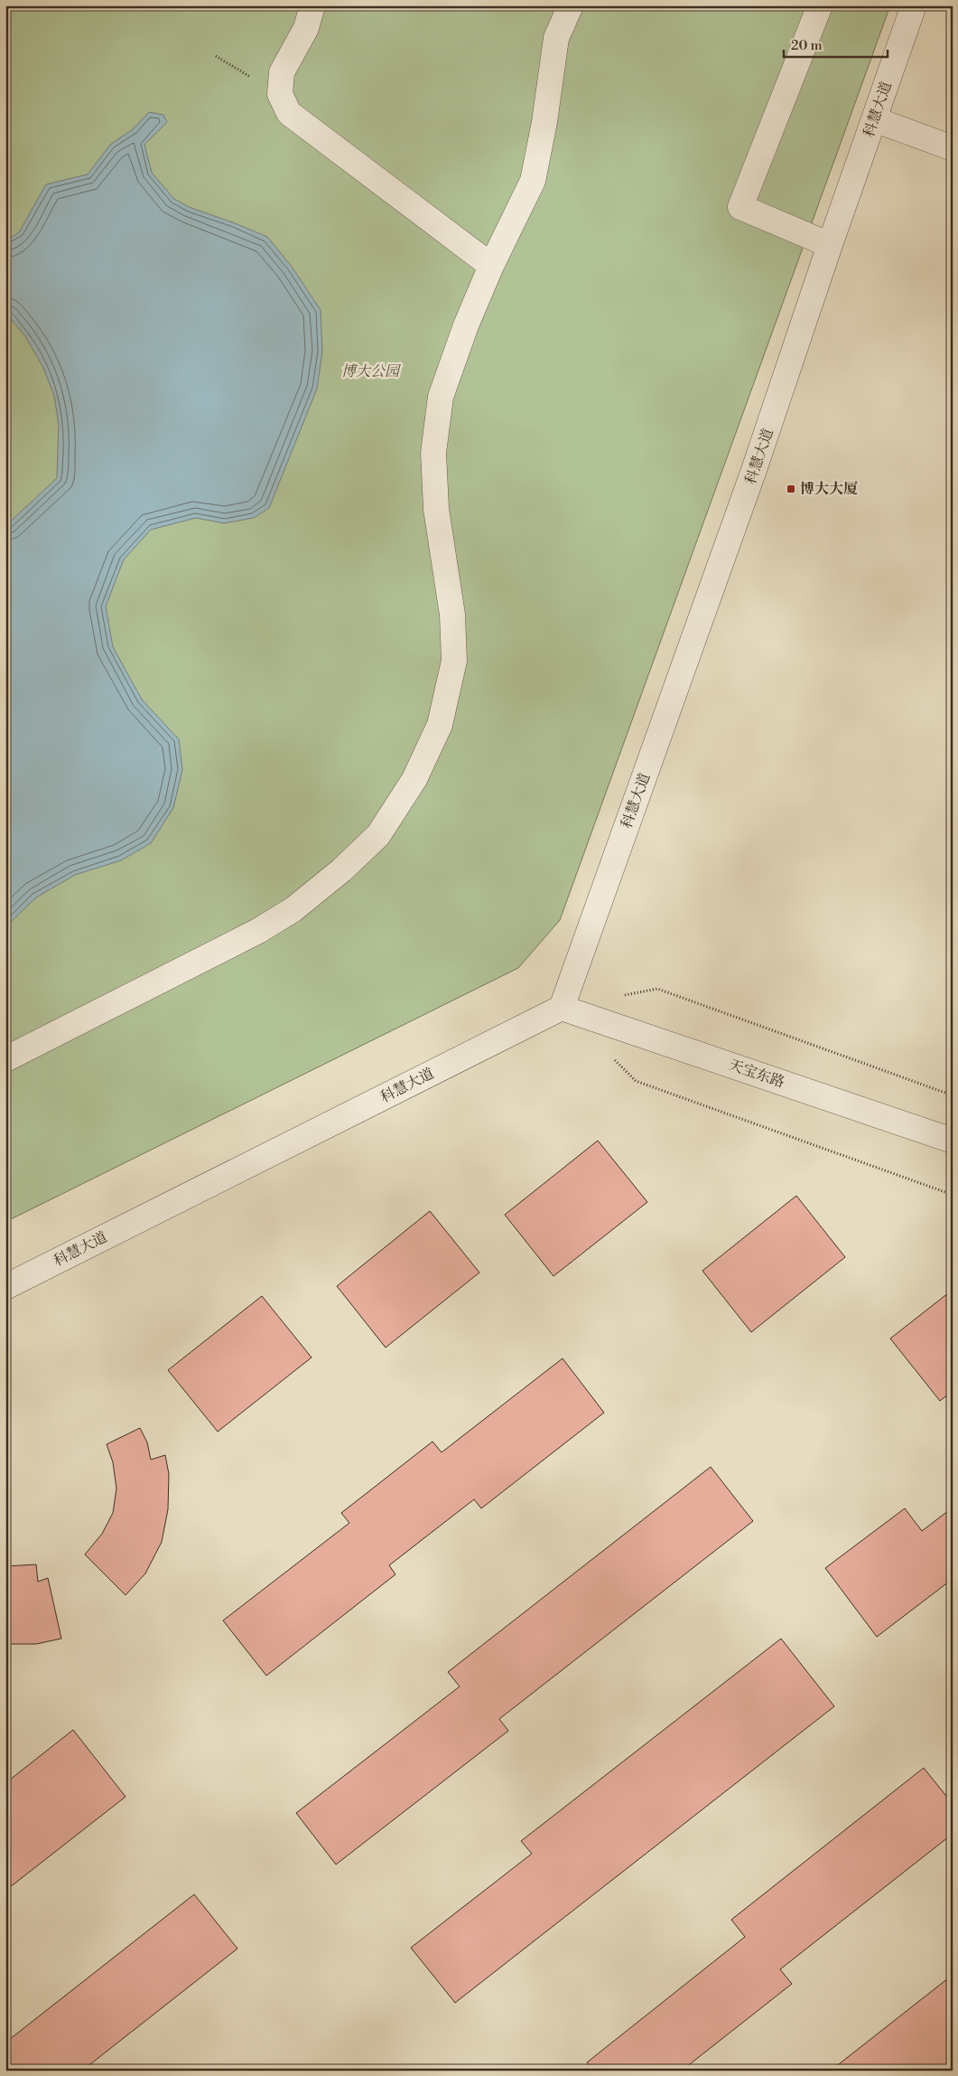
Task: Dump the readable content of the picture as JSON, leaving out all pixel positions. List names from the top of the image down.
{
  "streets": {
    "street": ["科慧大道", "天宝东路"]
  },
  "crossings": [
    ["科慧大道", "天宝东路"]
  ],
  "parks": ["博大公园"],
  "places": {
    "transit": ["博大大厦"]
  },
  "scale_bar": "20 m"
}
